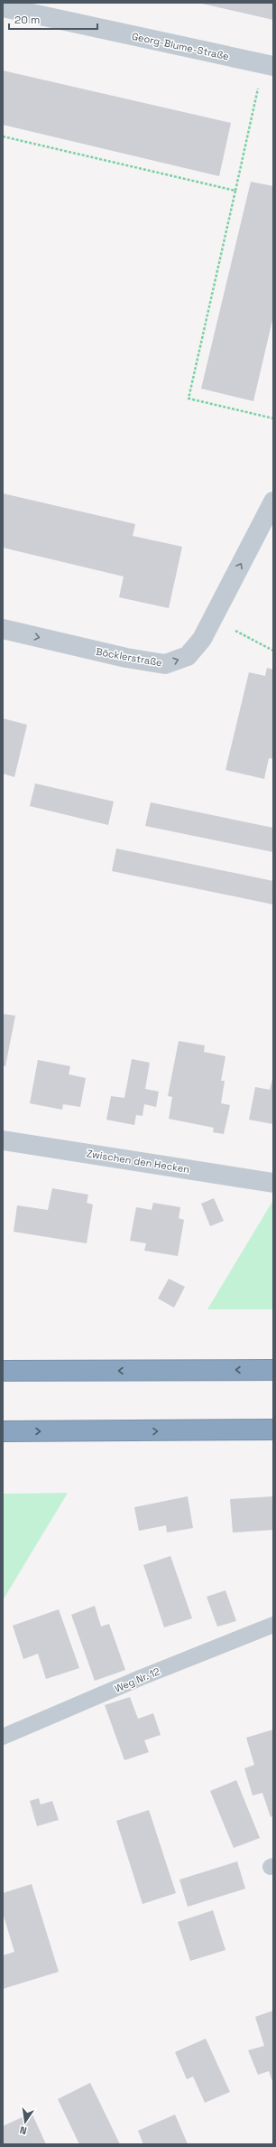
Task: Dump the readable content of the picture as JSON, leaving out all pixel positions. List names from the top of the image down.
{
  "streets": {
    "street": ["Georg-Blume-Straße", "Böcklerstraße", "Zwischen den Hecken"],
    "lane": ["Weg Nr. 12"]
  },
  "one_way": ["Böcklerstraße"],
  "scale_bar": "20 m",
  "north": "bottom"
}
